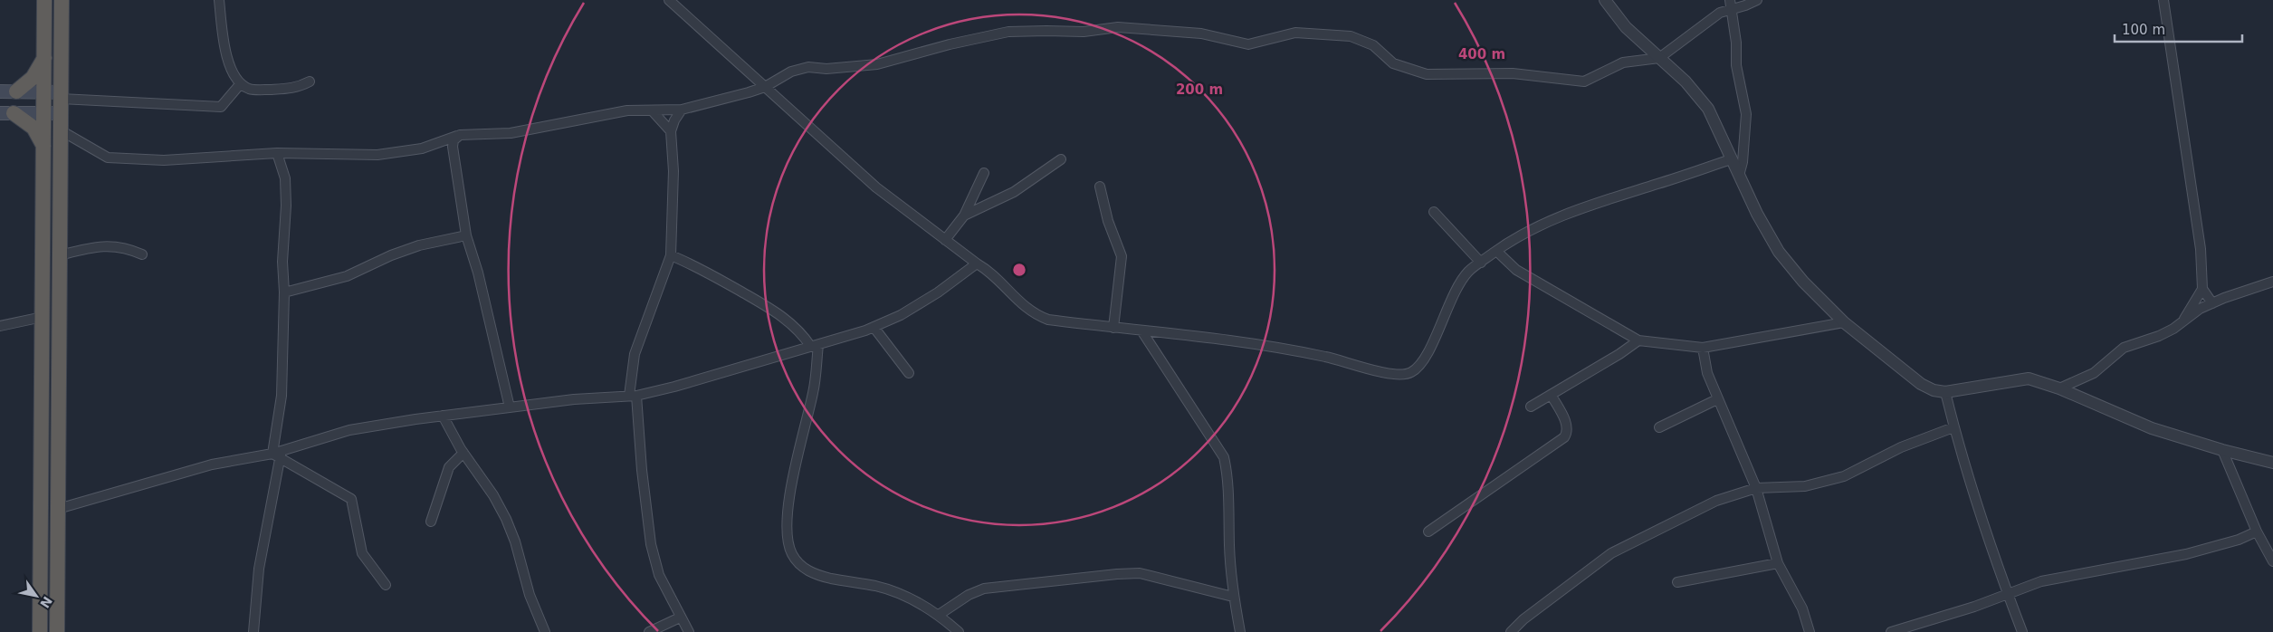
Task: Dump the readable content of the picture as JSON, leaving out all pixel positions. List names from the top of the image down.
{
  "scale_bar": "100 m",
  "north": "bottom right",
  "rings": ["400 m", "200 m"]
}
